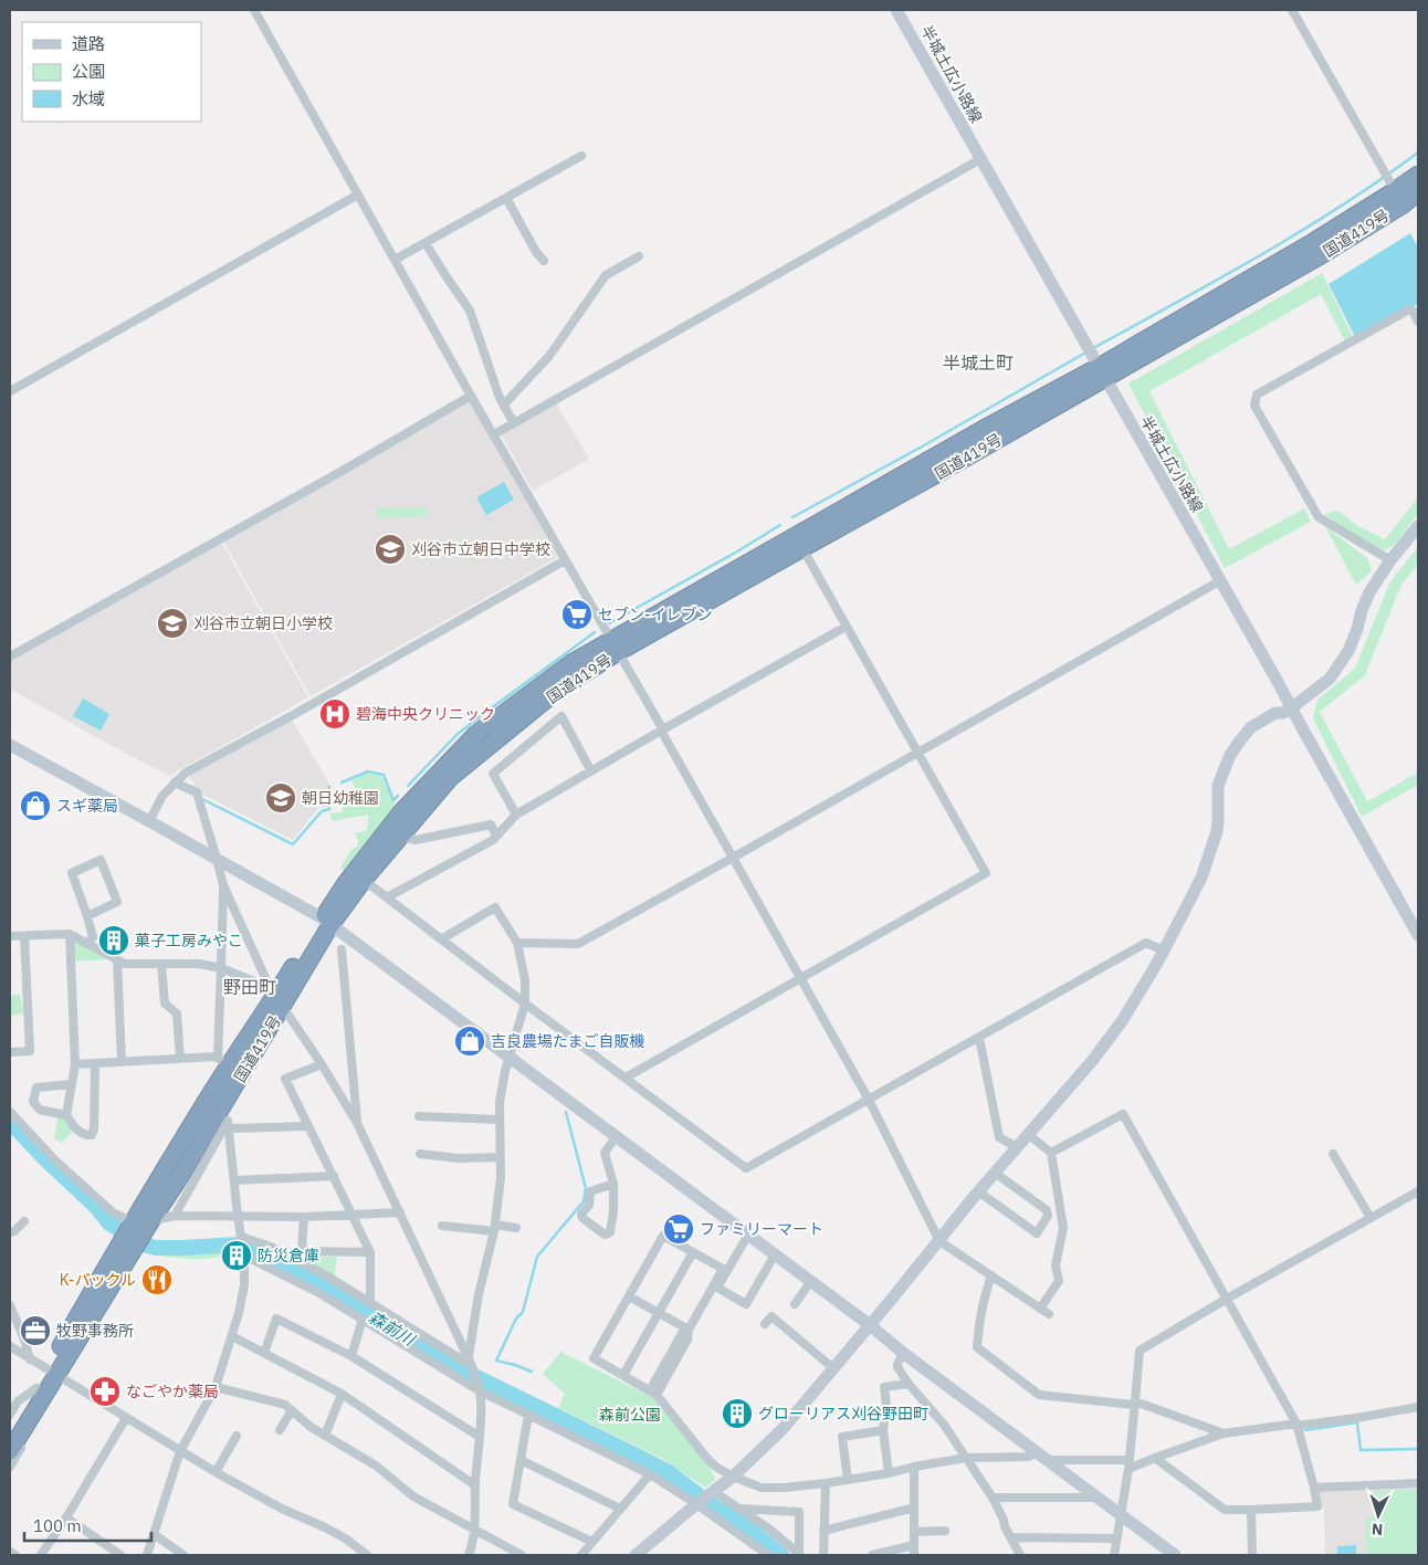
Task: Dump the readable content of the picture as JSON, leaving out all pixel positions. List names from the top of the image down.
{
  "streets": {
    "highway": ["国道419号"],
    "street": ["半城土広小路線"]
  },
  "crossings": [
    ["半城土広小路線", "国道419号"]
  ],
  "districts": ["半城土町", "野田町"],
  "water": ["森前川"],
  "parks": ["森前公園"],
  "places": {
    "school or university": ["刈谷市立朝日中学校", "刈谷市立朝日小学校", "朝日幼稚園"],
    "supermarket": ["セブン-イレブン", "ファミリーマート"],
    "hospital": ["碧海中央クリニック"],
    "shop": ["スギ薬局", "吉良農場たまご自販機"],
    "building": ["菓子工房みやこ", "防災倉庫", "グローリアス刈谷野田町"],
    "restaurant": ["K-パックル"],
    "office": ["牧野事務所"],
    "pharmacy": ["なごやか薬局"]
  },
  "legend": ["道路", "公園", "水域"],
  "scale_bar": "100 m",
  "north": "bottom"
}
